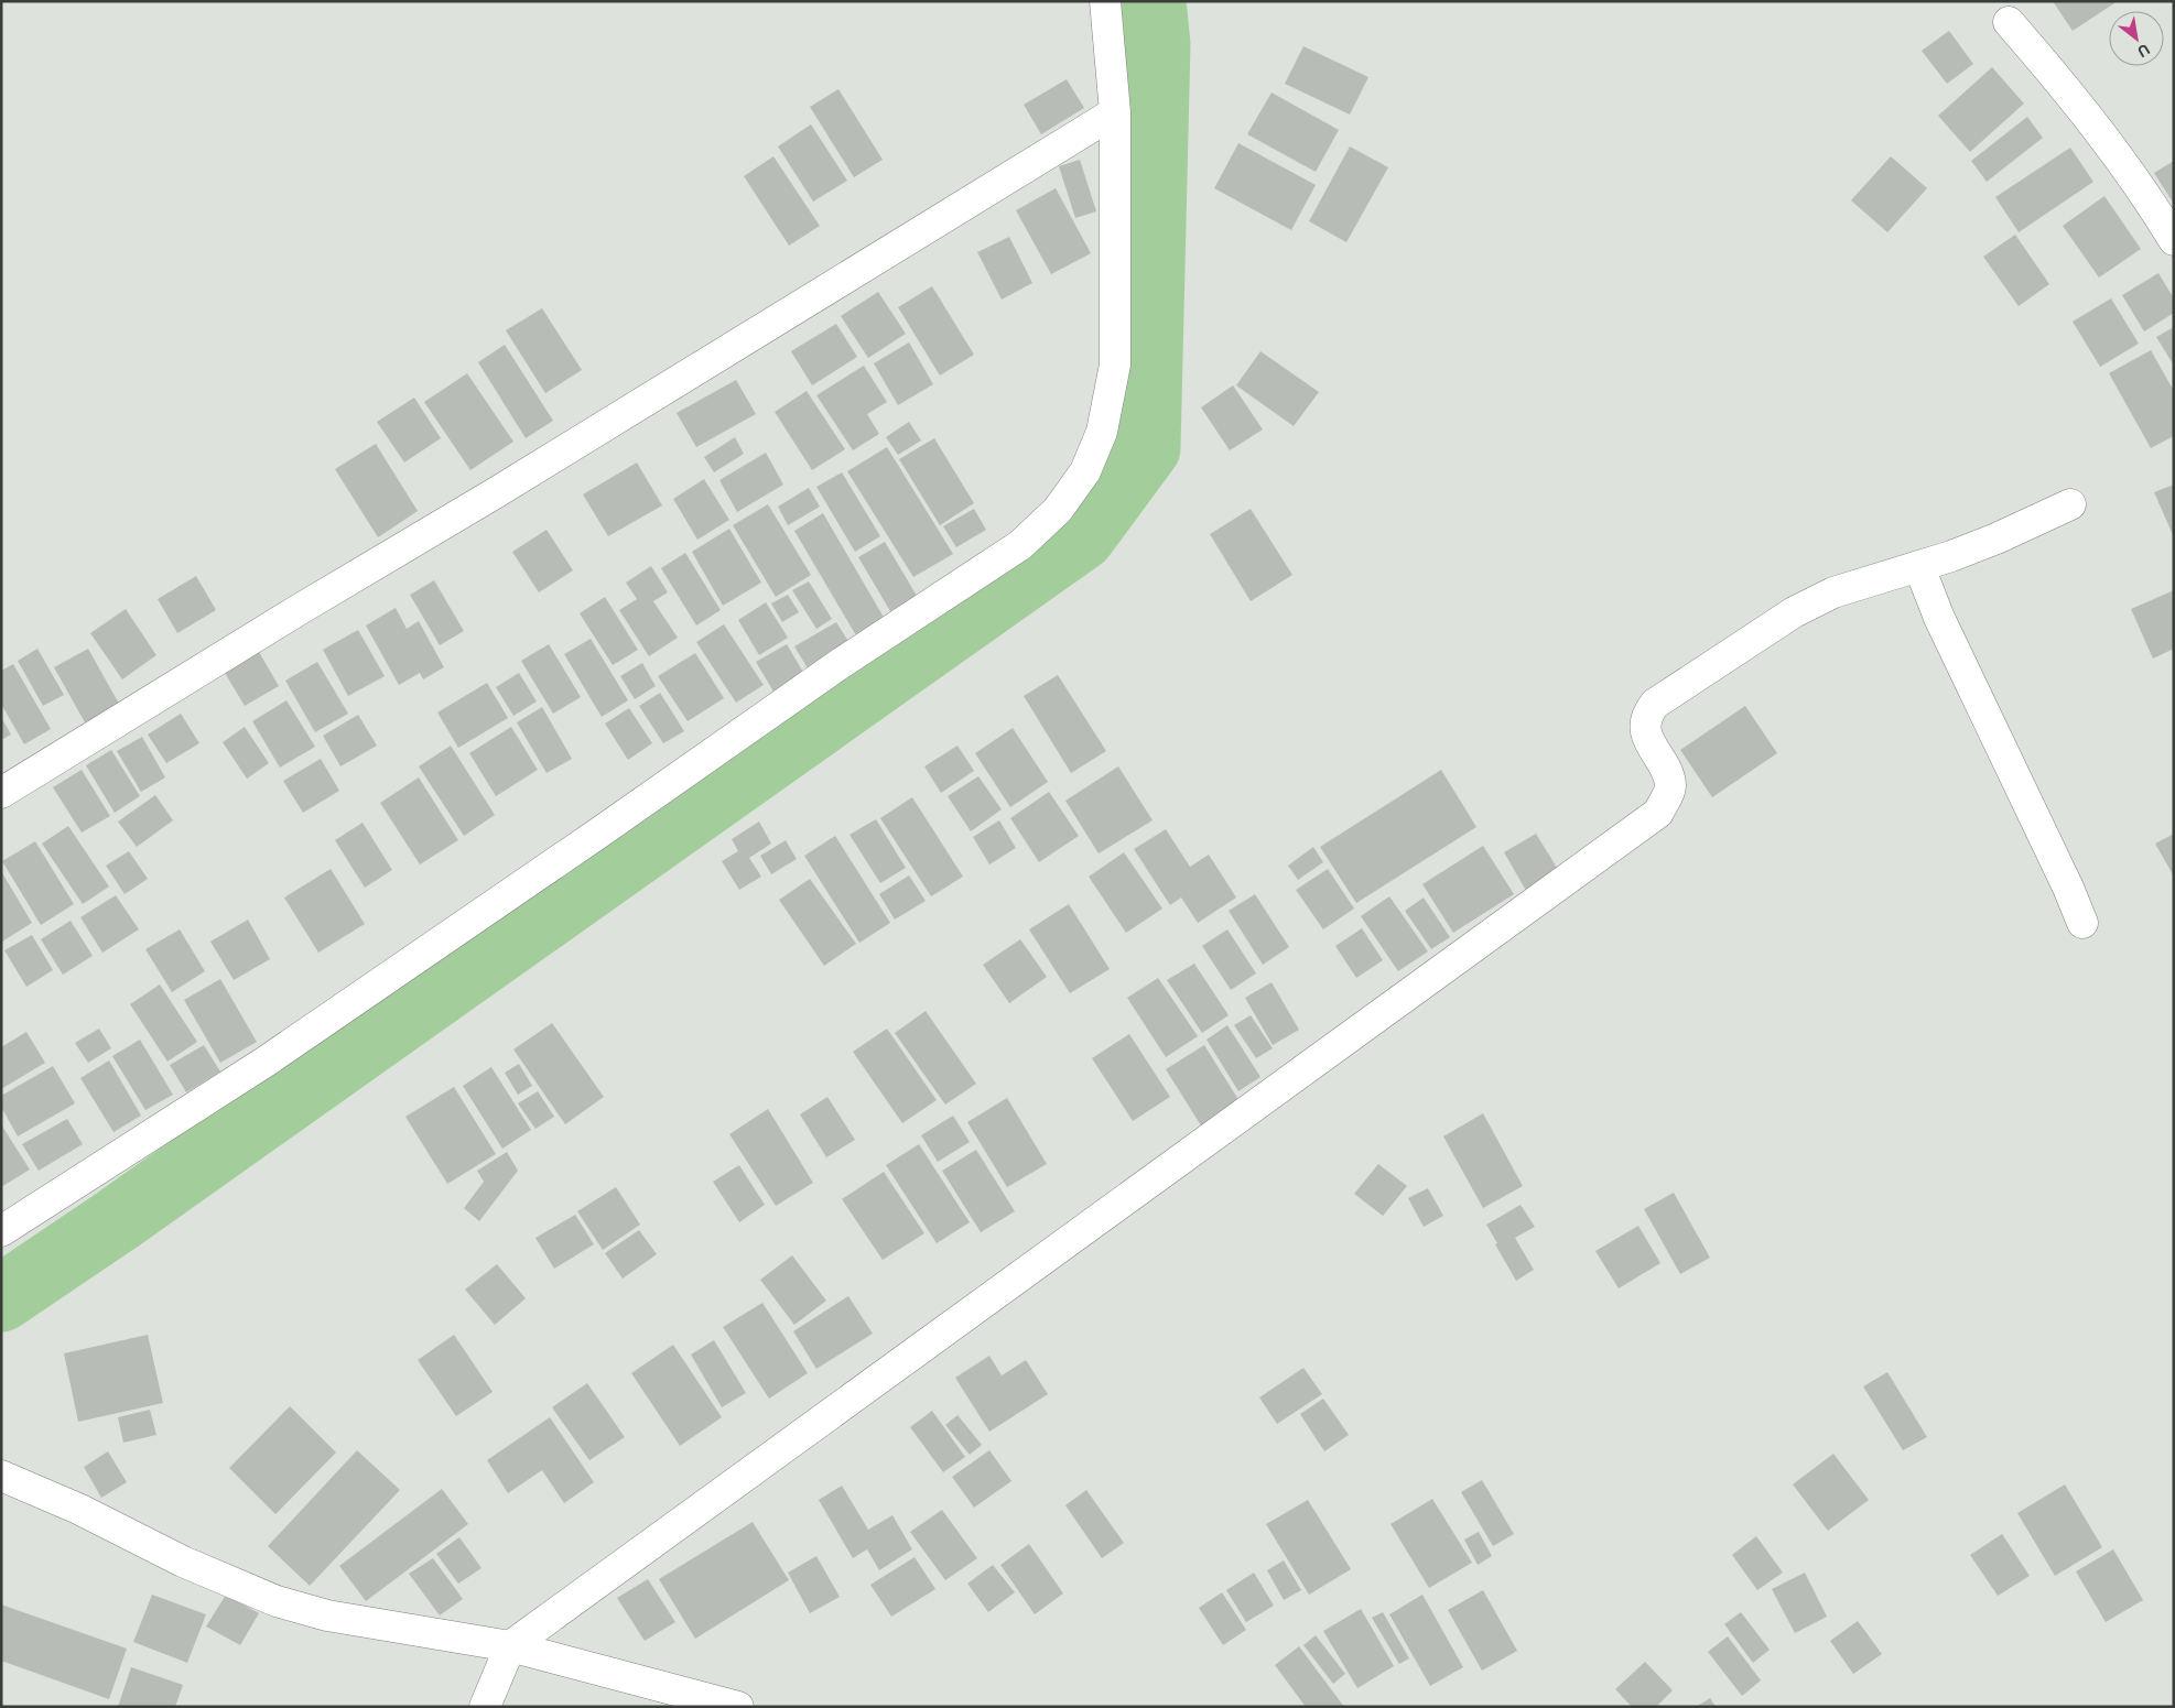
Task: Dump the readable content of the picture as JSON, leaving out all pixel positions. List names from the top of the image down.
{
  "north": "bottom right"
}
